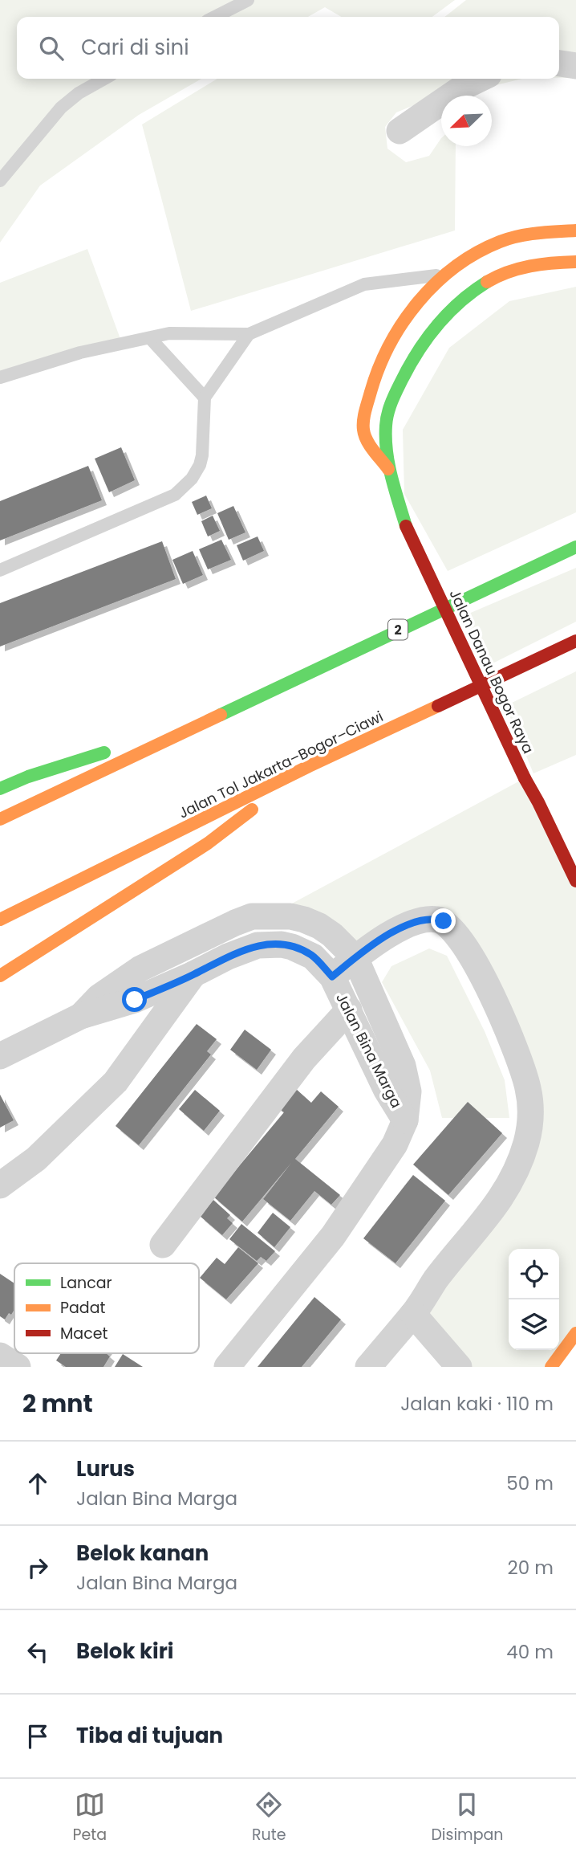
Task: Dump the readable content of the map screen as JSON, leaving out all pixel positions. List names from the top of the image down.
{
  "streets": {
    "main road": ["2", "Jalan Danau Bogor Raya", "Jalan Tol Jakarta–Bogor–Ciawi"],
    "street": ["Jalan Bina Marga"]
  },
  "legend": ["Lancar", "Padat", "Macet"],
  "north": "bottom left",
  "page": {
    "search": "Cari di sini",
    "heading": ["2 mnt", "Jalan kaki · 110 m"],
    "list": [
      ["Lurus", "Jalan Bina Marga", "50 m"],
      ["Belok kanan", "Jalan Bina Marga", "20 m"],
      ["Belok kiri", "40 m"],
      "Tiba di tujuan"
    ],
    "nav": ["Peta", "Rute", "Disimpan"]
  }
}
